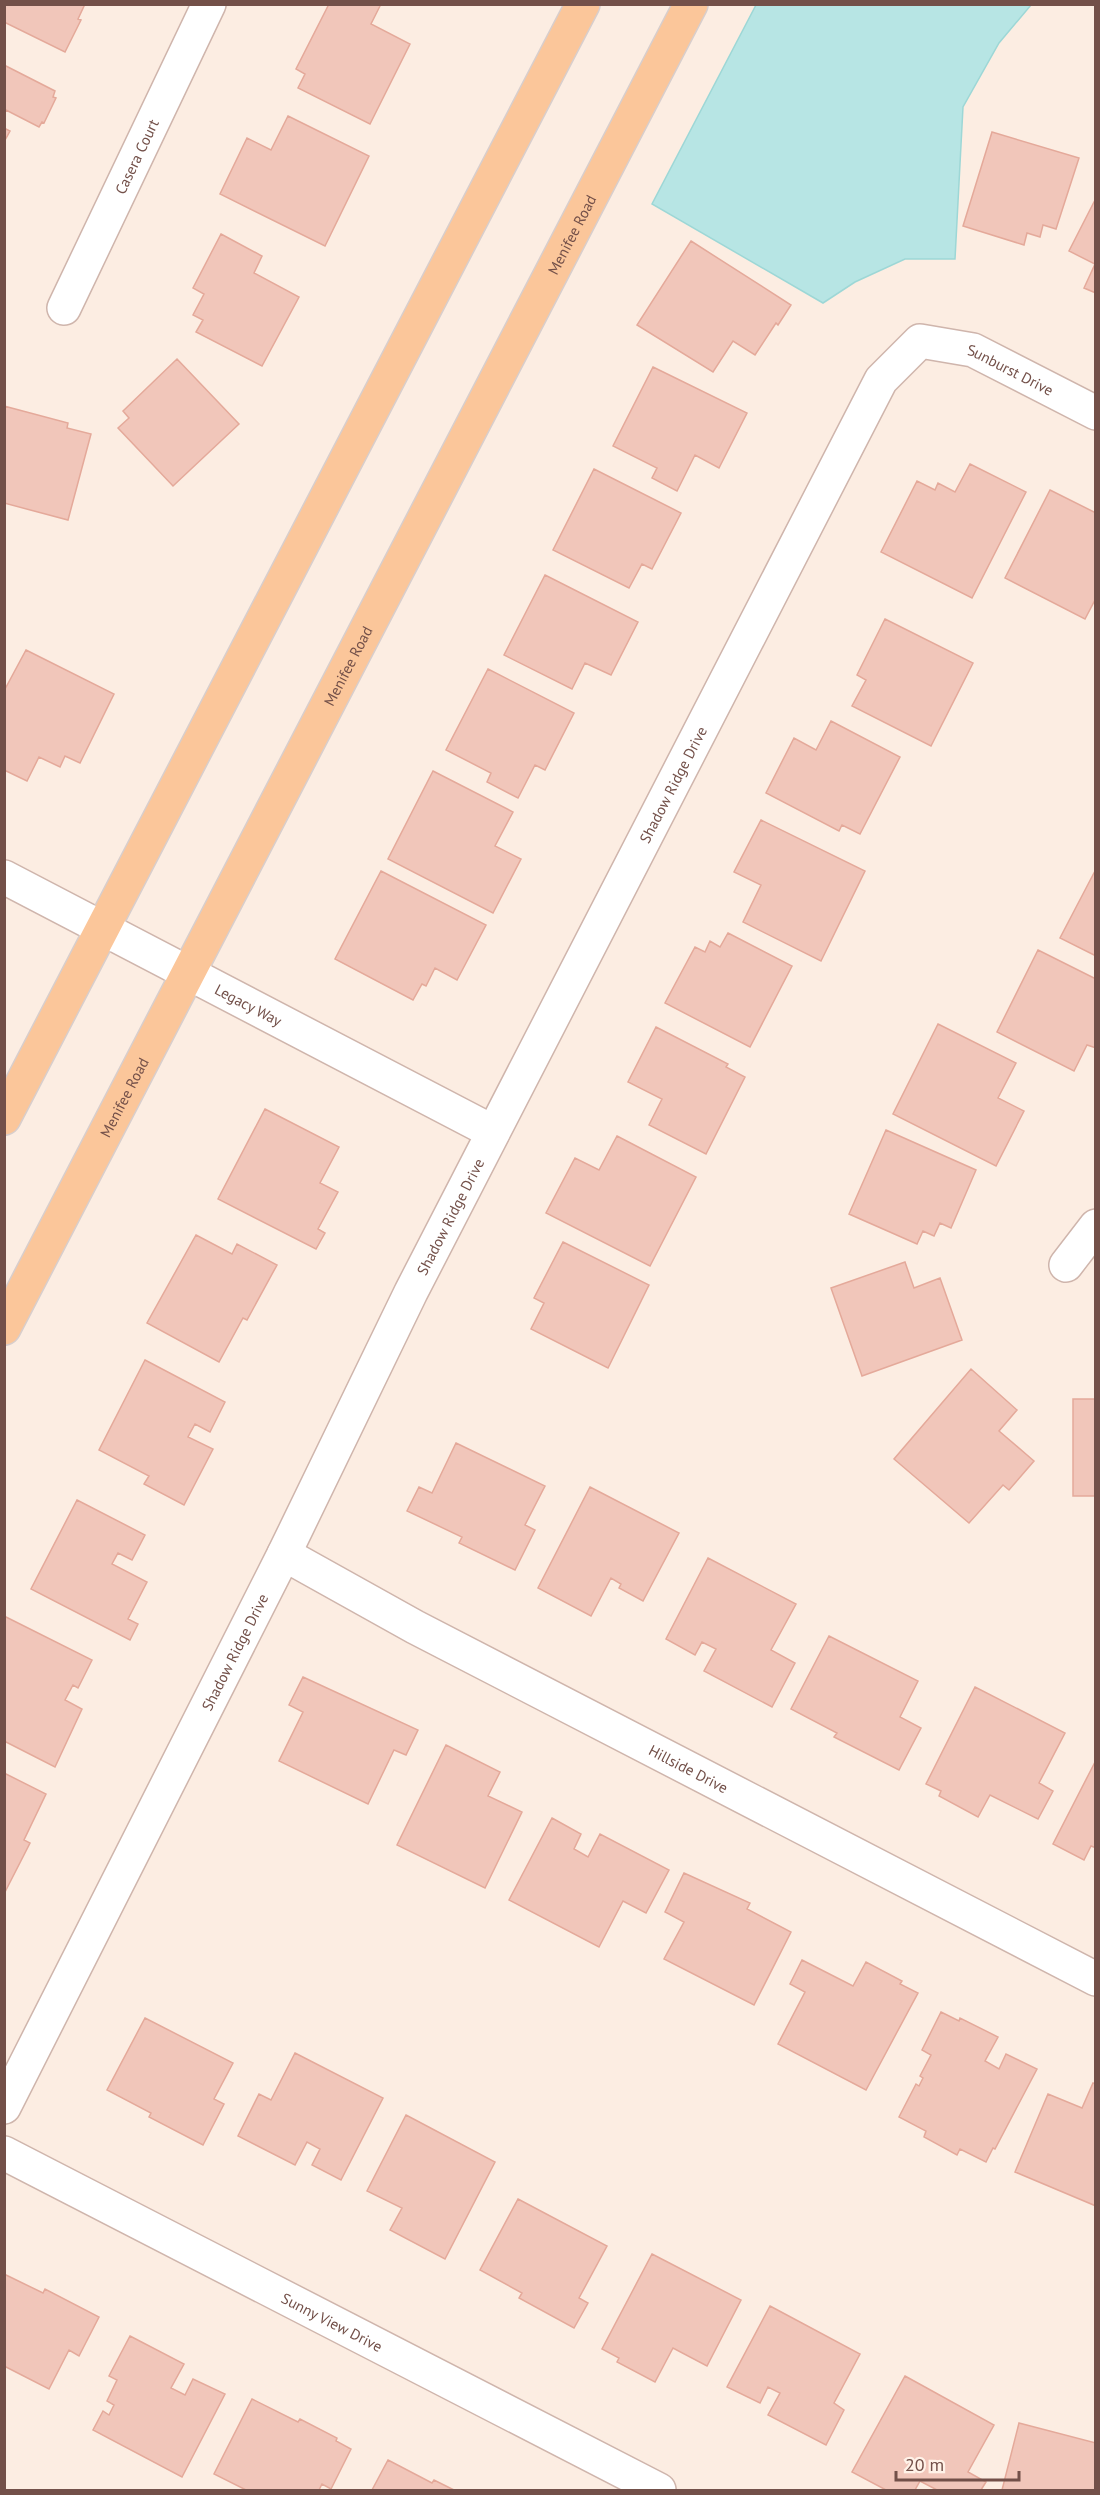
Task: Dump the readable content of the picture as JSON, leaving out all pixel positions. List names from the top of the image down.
{
  "streets": {
    "main road": ["Menifee Road"],
    "street": [
      "Casera Court",
      "Sunburst Drive",
      "Shadow Ridge Drive",
      "Legacy Way",
      "Hillside Drive",
      "Sunny View Drive"
    ]
  },
  "crossings": [
    ["Menifee Road", "Legacy Way"],
    ["Sunburst Drive", "Shadow Ridge Drive"],
    ["Shadow Ridge Drive", "Legacy Way"],
    ["Shadow Ridge Drive", "Hillside Drive"]
  ],
  "scale_bar": "20 m"
}
